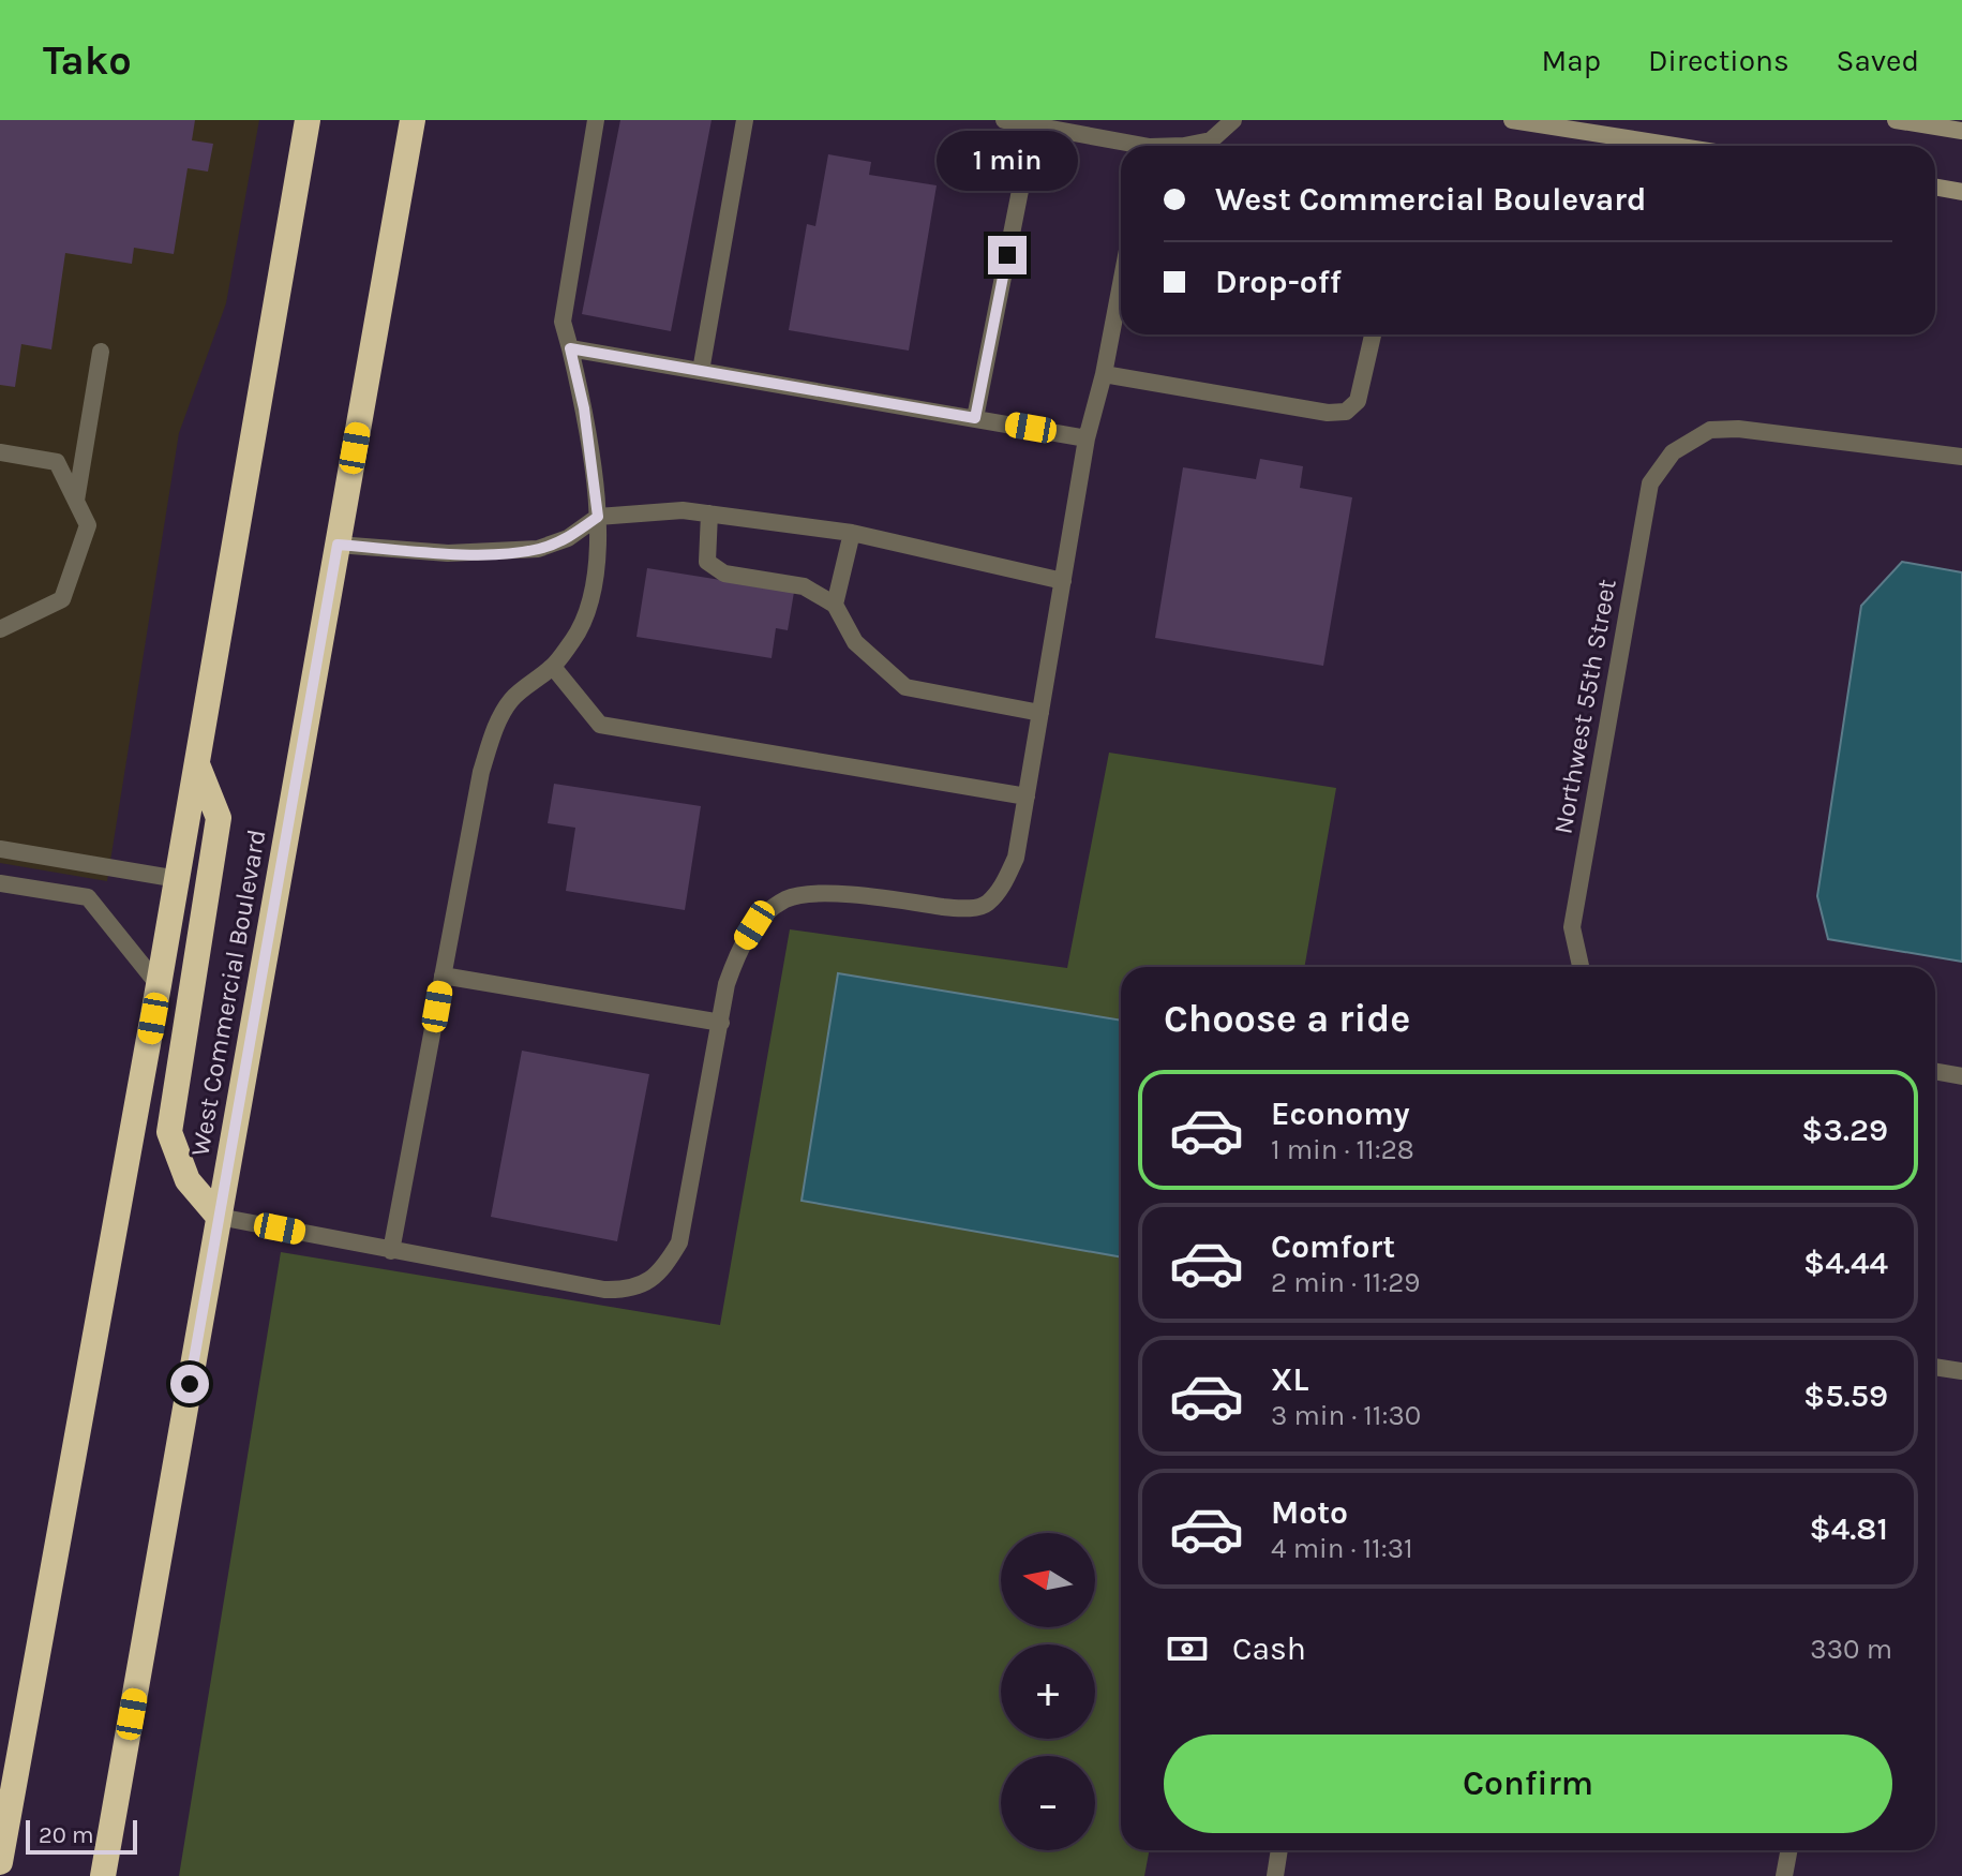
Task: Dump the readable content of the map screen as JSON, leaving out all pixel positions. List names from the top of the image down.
{
  "streets": {
    "highway": ["West Commercial Boulevard"],
    "street": ["Northwest 55th Street"]
  },
  "scale_bar": "20 m",
  "north": "left",
  "page": {
    "header": "Tako",
    "nav": ["Map", "Directions", "Saved"],
    "bubble": "1 min",
    "banner": ["West Commercial Boulevard", "Drop-off"],
    "heading": "Choose a ride",
    "list": [
      {
        "name": "Economy",
        "note": "1 min · 11:28",
        "value": "$3.29"
      },
      {
        "name": "Comfort",
        "note": "2 min · 11:29",
        "value": "$4.44"
      },
      {
        "name": "XL",
        "note": "3 min · 11:30",
        "value": "$5.59"
      },
      {
        "name": "Moto",
        "note": "4 min · 11:31",
        "value": "$4.81"
      }
    ],
    "map_buttons": ["+", "−"],
    "pay": ["Cash", "330 m"],
    "buttons": "Confirm",
    "scale": "20 m"
  }
}
